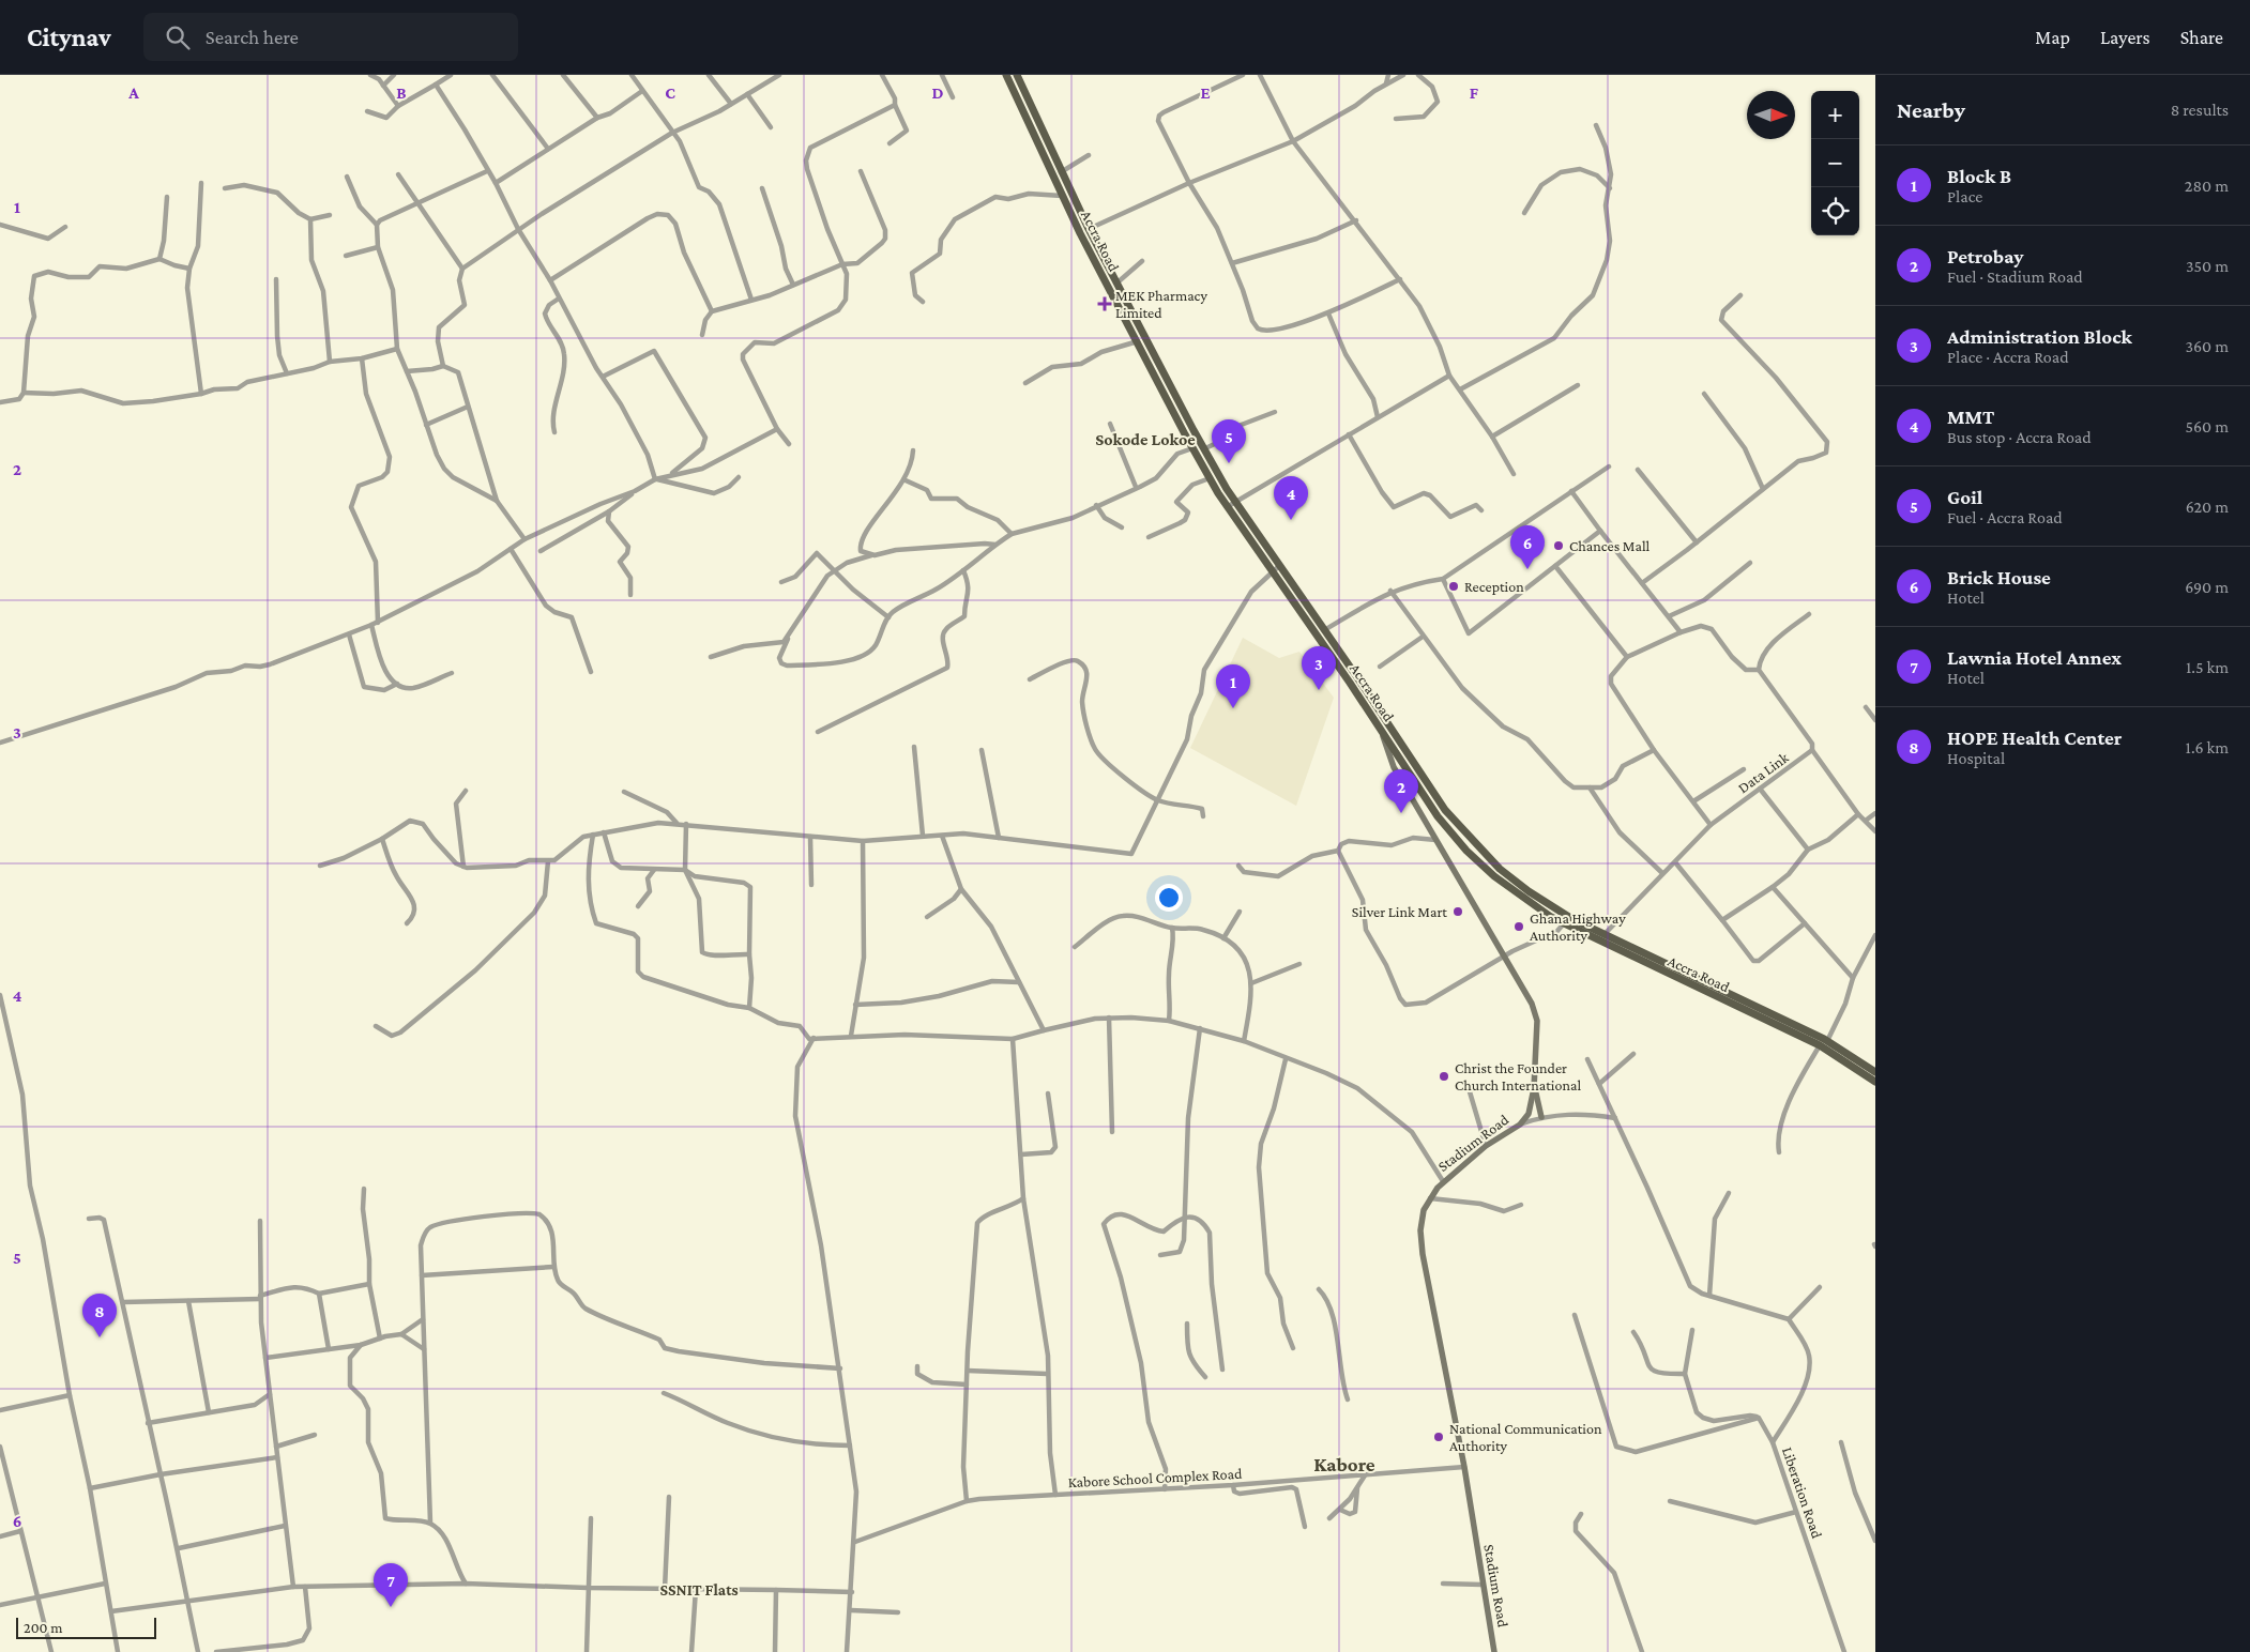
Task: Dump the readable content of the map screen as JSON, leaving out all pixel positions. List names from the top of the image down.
{
  "streets": {
    "main road": ["Accra Road", "Stadium Road"],
    "street": ["Data Link", "Kabore School Complex Road", "Liberation Road"]
  },
  "crossings": [
    ["Accra Road", "Data Link"],
    ["Accra Road", "Stadium Road"],
    ["Stadium Road", "Kabore School Complex Road"]
  ],
  "districts": ["Sokode Lokoe", "Kabore", "SSNIT Flats"],
  "places": {
    "health": ["MEK Pharmacy Limited"],
    "other": [
      "Chances Mall",
      "Reception",
      "Silver Link Mart",
      "Ghana Highway Authority",
      "Christ the Founder Church International",
      "National Communication Authority"
    ]
  },
  "scale_bar": "200 m",
  "north": "right",
  "page": {
    "header": "Citynav",
    "search": "Search here",
    "nav": ["Map", "Layers", "Share"],
    "heading": ["Nearby", "8 results"],
    "map_buttons": ["+", "−"],
    "list": [
      {
        "mark": "1",
        "name": "Block B",
        "note": "Place",
        "value": "280 m"
      },
      {
        "mark": "2",
        "name": "Petrobay",
        "note": "Fuel · Stadium Road",
        "value": "350 m"
      },
      {
        "mark": "3",
        "name": "Administration Block",
        "note": "Place · Accra Road",
        "value": "360 m"
      },
      {
        "mark": "4",
        "name": "MMT",
        "note": "Bus stop · Accra Road",
        "value": "560 m"
      },
      {
        "mark": "5",
        "name": "Goil",
        "note": "Fuel · Accra Road",
        "value": "620 m"
      },
      {
        "mark": "6",
        "name": "Brick House",
        "note": "Hotel",
        "value": "690 m"
      },
      {
        "mark": "7",
        "name": "Lawnia Hotel Annex",
        "note": "Hotel",
        "value": "1.5 km"
      },
      {
        "mark": "8",
        "name": "HOPE Health Center",
        "note": "Hospital",
        "value": "1.6 km"
      }
    ],
    "pins": [
      "5",
      "4",
      "6",
      "3",
      "1",
      "2",
      "8",
      "7"
    ],
    "scale": "200 m"
  },
  "grid": {
    "columns": [
      "A",
      "B",
      "C",
      "D",
      "E",
      "F"
    ],
    "rows": [
      "1",
      "2",
      "3",
      "4",
      "5",
      "6"
    ]
  }
}
